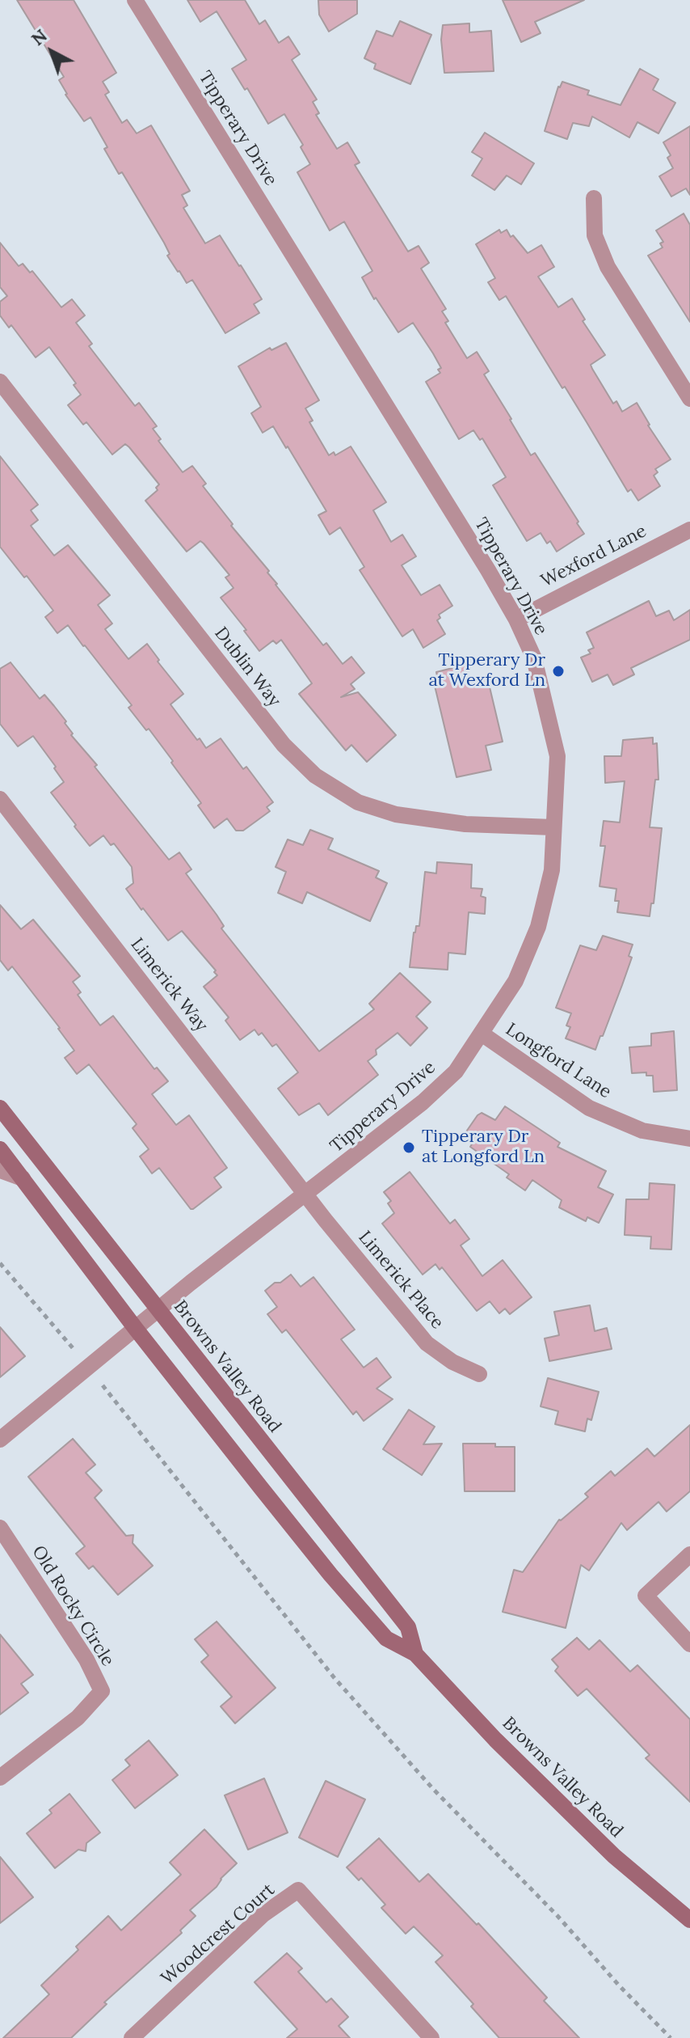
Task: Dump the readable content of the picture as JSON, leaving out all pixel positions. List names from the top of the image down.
{
  "streets": {
    "main road": ["Browns Valley Road"],
    "street": [
      "Tipperary Drive",
      "Wexford Lane",
      "Dublin Way",
      "Limerick Way",
      "Longford Lane",
      "Limerick Place",
      "Old Rocky Circle",
      "Woodcrest Court"
    ]
  },
  "crossings": [
    ["Tipperary Drive", "Wexford Lane"],
    ["Tipperary Drive", "Dublin Way"],
    ["Tipperary Drive", "Limerick Way"],
    ["Tipperary Drive", "Longford Lane"],
    ["Tipperary Drive", "Limerick Place"],
    ["Tipperary Drive", "Browns Valley Road"],
    ["Limerick Way", "Limerick Place"]
  ],
  "places": ["Tipperary Dr at Wexford Ln", "Tipperary Dr at Longford Ln"],
  "north": "top left"
}
